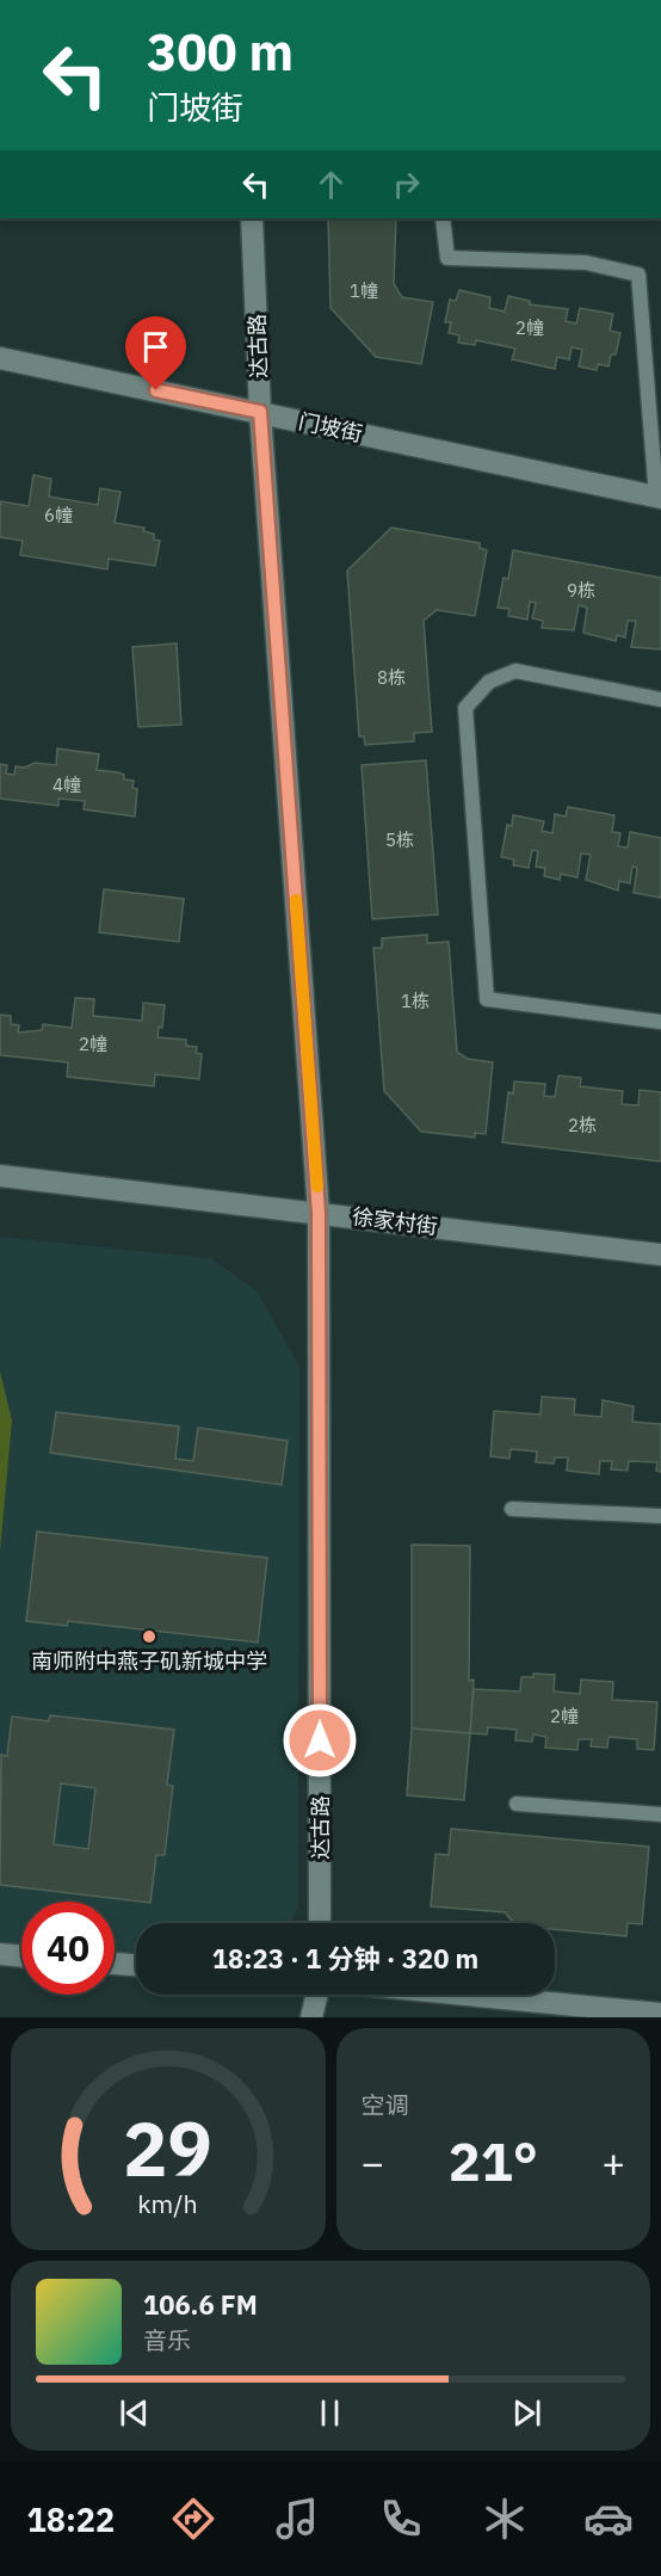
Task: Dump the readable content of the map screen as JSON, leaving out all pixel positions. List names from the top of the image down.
{
  "streets": {
    "street": ["达古路", "门坡街", "徐家村街"]
  },
  "crossings": [
    ["达古路", "门坡街"],
    ["达古路", "徐家村街"]
  ],
  "places": ["南师附中燕子矶新城中学"],
  "house_numbers": [
    "1幢",
    "2幢",
    "6幢",
    "9栋",
    "8栋",
    "4幢",
    "5栋",
    "1栋",
    "2幢",
    "2栋",
    "2幢"
  ],
  "page": {
    "turn": ["300 m", "门坡街"],
    "limit": "40",
    "trip": "18:23 · 1 分钟 · 320 m",
    "tile": "空调",
    "heat": ["−", "21°", "+"],
    "song": ["106.6 FM", "音乐"],
    "tabs": "18:22",
    "gauge": ["29", "km/h"]
  }
}
